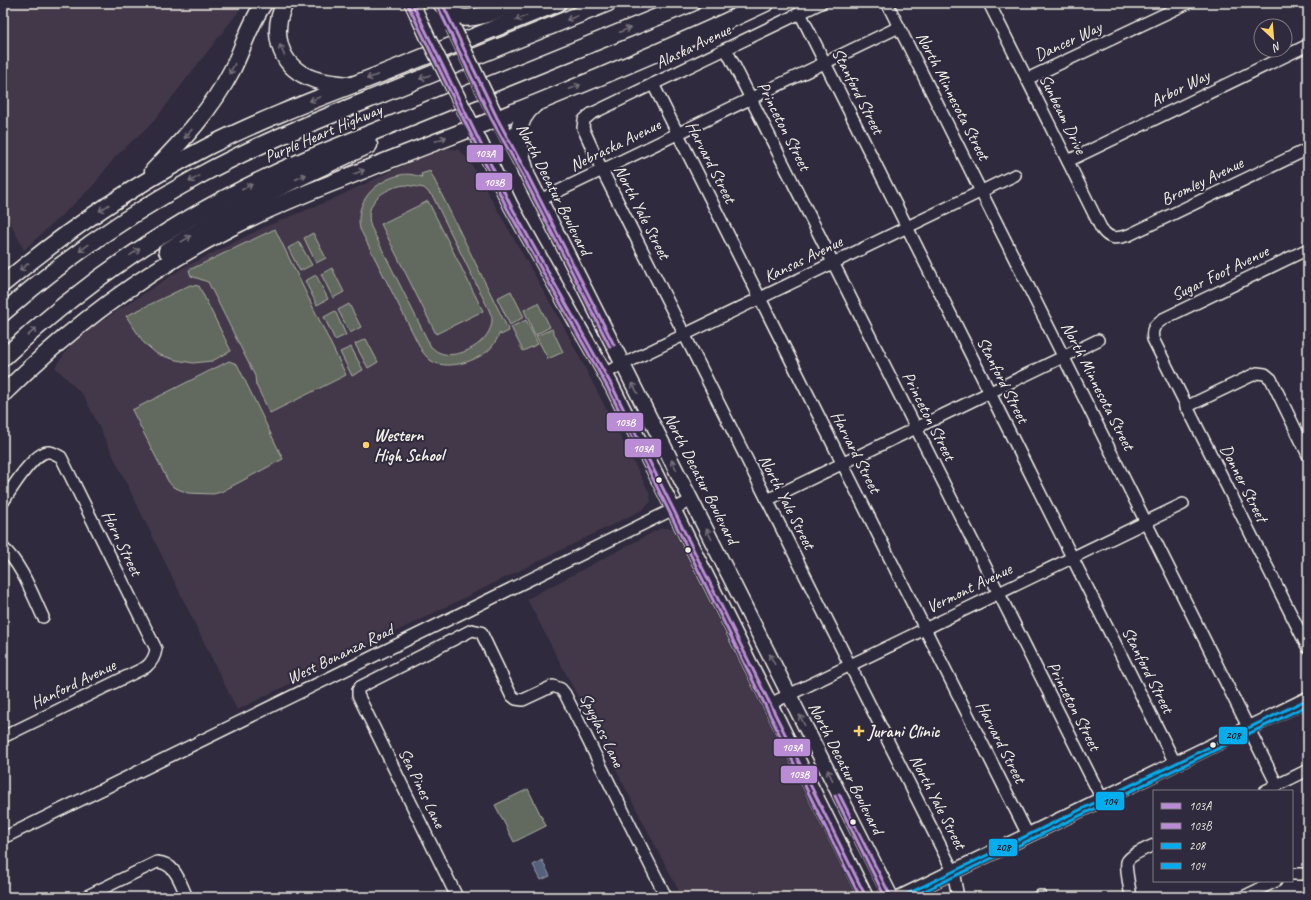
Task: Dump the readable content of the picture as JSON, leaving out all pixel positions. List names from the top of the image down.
{
  "streets": {
    "highway": ["Purple Heart Highway"],
    "main road": ["North Decatur Boulevard"],
    "street": [
      "Dancer Way",
      "Alaska Avenue",
      "Arbor Way",
      "Stanford Street",
      "North Minnesota Street",
      "Sunbeam Drive",
      "Princeton Street",
      "Nebraska Avenue",
      "Harvard Street",
      "Bromley Avenue",
      "North Yale Street",
      "Kansas Avenue",
      "Sugar Foot Avenue",
      "Donner Street",
      "Horn Street",
      "Vermont Avenue",
      "West Bonanza Road",
      "Hanford Avenue",
      "Spyglass Lane",
      "Sea Pines Lane"
    ]
  },
  "crossings": [
    ["Dancer Way", "Sunbeam Drive"],
    ["Alaska Avenue", "Stanford Street"],
    ["Alaska Avenue", "Princeton Street"],
    ["Alaska Avenue", "Harvard Street"],
    ["Alaska Avenue", "North Yale Street"],
    ["Arbor Way", "Sunbeam Drive"],
    ["Stanford Street", "Nebraska Avenue"],
    ["Stanford Street", "Kansas Avenue"],
    ["Stanford Street", "Vermont Avenue"],
    ["North Minnesota Street", "Nebraska Avenue"],
    ["North Minnesota Street", "Kansas Avenue"],
    ["North Minnesota Street", "Vermont Avenue"],
    ["Sunbeam Drive", "Bromley Avenue"],
    ["Princeton Street", "Nebraska Avenue"],
    ["Princeton Street", "Kansas Avenue"],
    ["Princeton Street", "Vermont Avenue"],
    ["Nebraska Avenue", "Harvard Street"],
    ["Nebraska Avenue", "North Decatur Boulevard"],
    ["Nebraska Avenue", "North Yale Street"],
    ["Harvard Street", "Kansas Avenue"],
    ["Harvard Street", "Vermont Avenue"],
    ["North Decatur Boulevard", "Kansas Avenue"],
    ["North Decatur Boulevard", "Vermont Avenue"],
    ["North Decatur Boulevard", "West Bonanza Road"],
    ["North Yale Street", "Kansas Avenue"],
    ["North Yale Street", "Vermont Avenue"],
    ["Sugar Foot Avenue", "Donner Street"],
    ["Horn Street", "Hanford Avenue"],
    ["Spyglass Lane", "Sea Pines Lane"]
  ],
  "places": {
    "other": ["Western High School"],
    "health": ["Jurani Clinic"]
  },
  "lines": [
    "transit line 103A",
    "transit line 103B",
    "transit line 208",
    "transit line 104"
  ],
  "legend": [
    "103A",
    "103B",
    "208",
    "104"
  ],
  "north": "bottom right"
}
